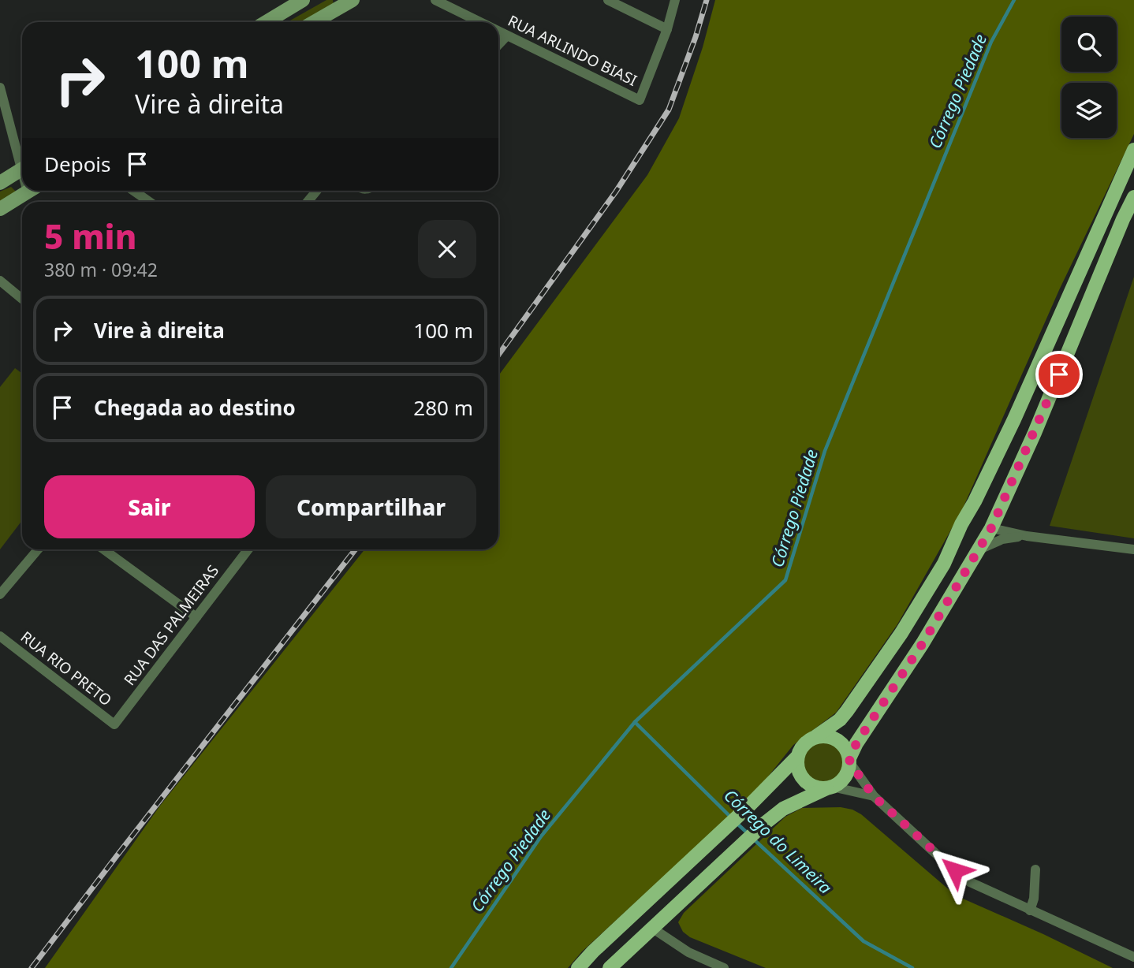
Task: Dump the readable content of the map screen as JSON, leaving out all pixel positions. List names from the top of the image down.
{
  "streets": {
    "street": ["RUA ARLINDO BIASI", "RUA DAS PALMEIRAS", "RUA RIO PRETO"]
  },
  "crossings": [
    ["RUA DAS PALMEIRAS", "RUA RIO PRETO"]
  ],
  "water": ["Córrego Piedade", "Córrego do Limeira"],
  "page": {
    "turn": ["100 m", "Vire à direita"],
    "then": "Depois",
    "heading": ["5 min", "380 m · 09:42"],
    "list": [
      {
        "name": "Vire à direita",
        "value": "100 m"
      },
      {
        "name": "Chegada ao destino",
        "value": "280 m"
      }
    ],
    "buttons": ["Sair", "Compartilhar"]
  }
}
